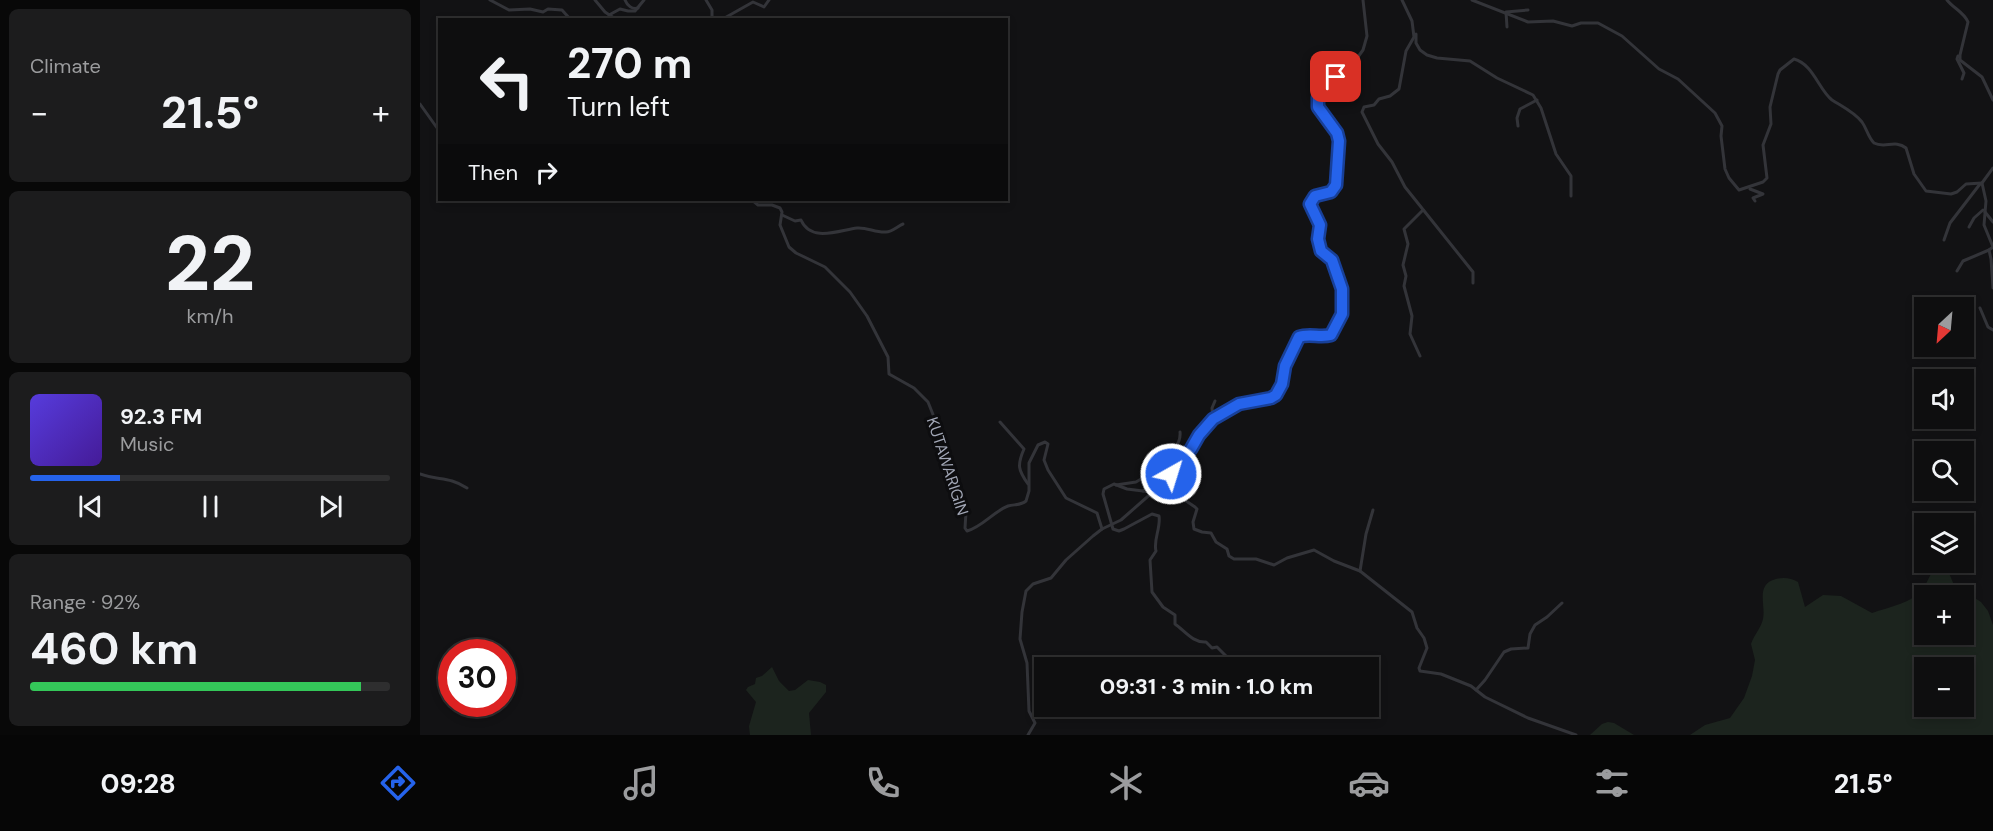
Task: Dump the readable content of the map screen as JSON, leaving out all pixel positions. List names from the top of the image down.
{
  "streets": {
    "street": ["KUTAWARIGIN"]
  },
  "north": "bottom left",
  "page": {
    "tile": [
      "Climate",
      ["22", "km/h"],
      ["Range · 92%", "460 km"]
    ],
    "turn": ["270 m", "Turn left"],
    "heat": ["−", "21.5°", "+"],
    "then": "Then",
    "map_buttons": ["+", "−"],
    "song": ["92.3 FM", "Music"],
    "limit": "30",
    "trip": "09:31 · 3 min · 1.0 km",
    "tabs": ["09:28", "21.5°"]
  }
}
